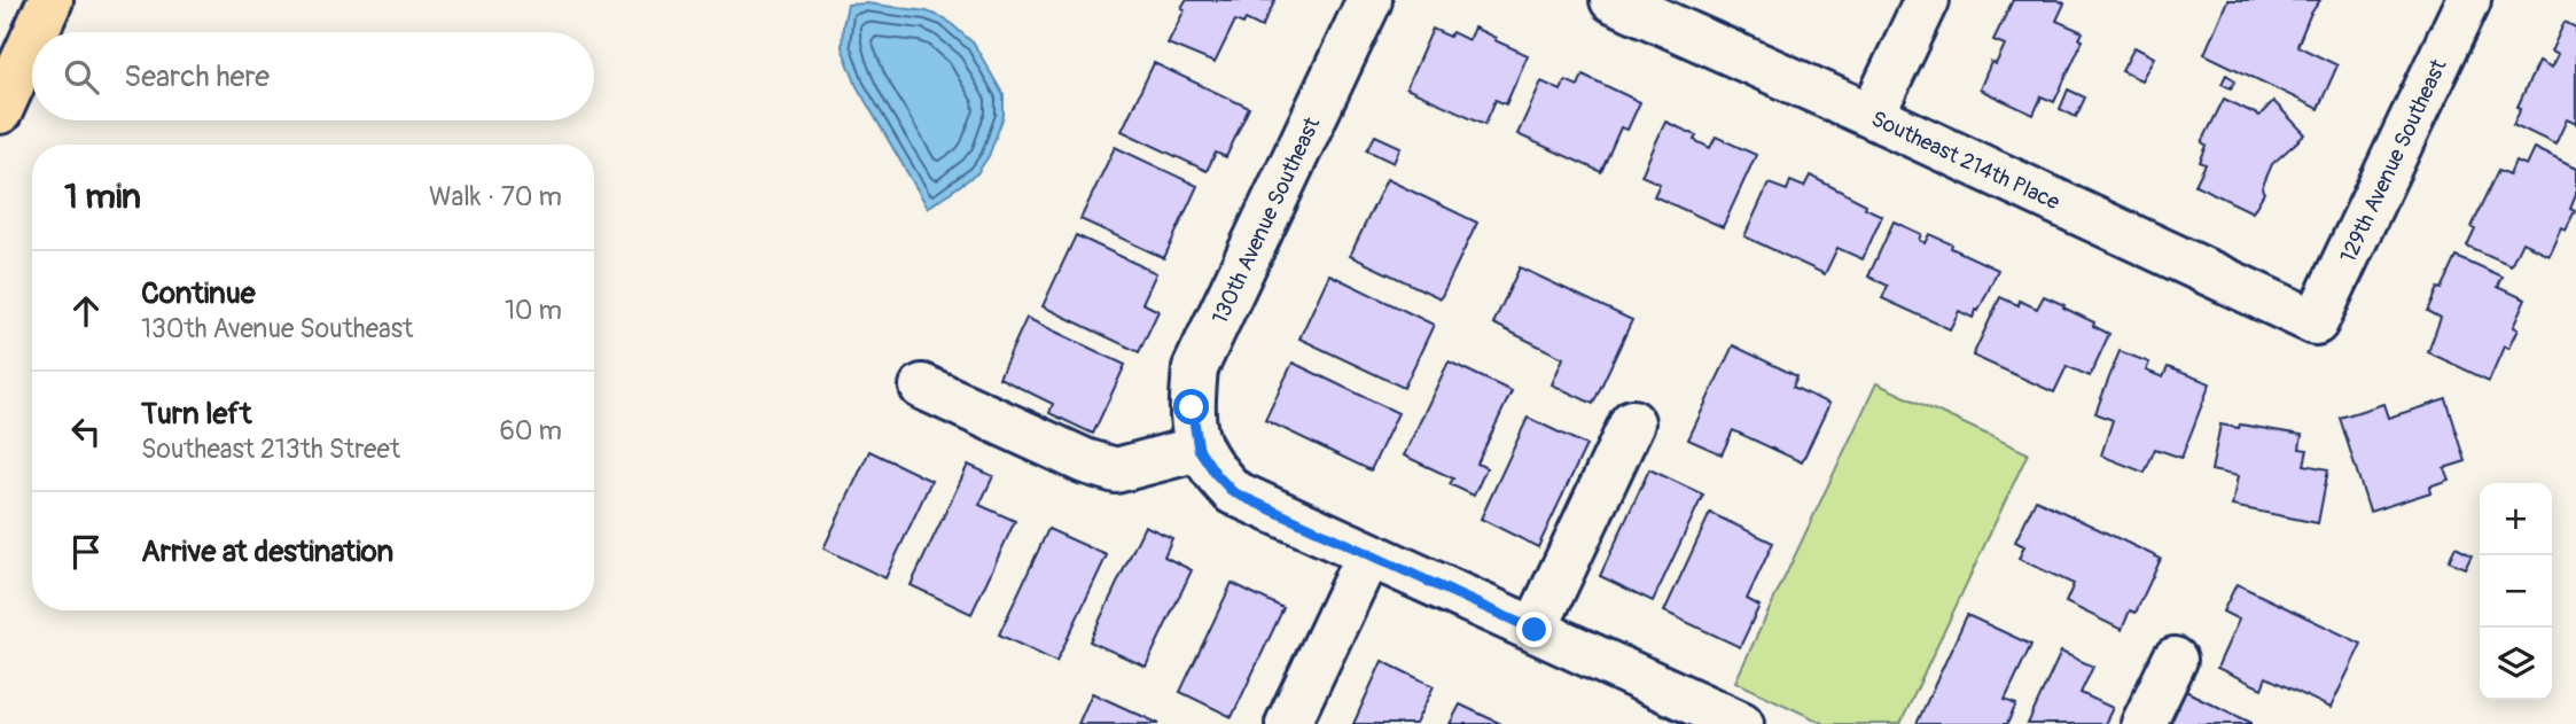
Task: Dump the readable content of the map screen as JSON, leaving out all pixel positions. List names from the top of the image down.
{
  "streets": {
    "street": ["Southeast 214th Place", "129th Avenue Southeast", "130th Avenue Southeast"]
  },
  "crossings": [
    ["Southeast 214th Place", "129th Avenue Southeast"]
  ],
  "page": {
    "search": "Search here",
    "heading": ["1 min", "Walk · 70 m"],
    "list": [
      ["Continue", "130th Avenue Southeast", "10 m"],
      ["Turn left", "Southeast 213th Street", "60 m"],
      "Arrive at destination"
    ],
    "map_buttons": ["+", "−"]
  }
}
